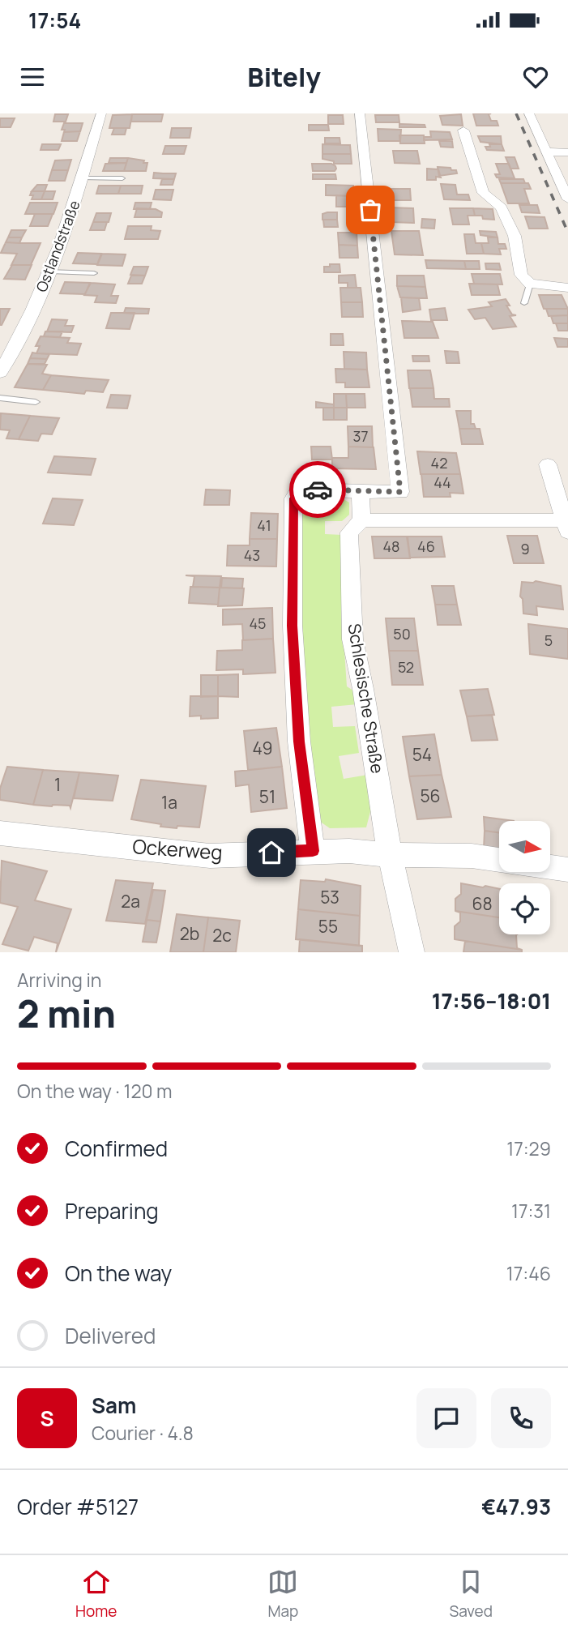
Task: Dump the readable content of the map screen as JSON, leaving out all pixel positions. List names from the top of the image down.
{
  "streets": {
    "street": ["Ostlandstraße", "Schlesische Straße", "Ockerweg"]
  },
  "crossings": [
    ["Schlesische Straße", "Ockerweg"]
  ],
  "house_numbers": [
    "37",
    "42",
    "44",
    "41",
    "48",
    "46",
    "9",
    "43",
    "45",
    "50",
    "5",
    "52",
    "49",
    "54",
    "1",
    "56",
    "51",
    "1a",
    "53",
    "2a",
    "68",
    "55",
    "2b",
    "2c"
  ],
  "north": "right",
  "page": {
    "status": "17:54",
    "header": "Bitely",
    "heading": ["2 min", "Arriving in", "17:56–18:01"],
    "panel": [
      "Sam",
      "Courier · 4.8",
      "Order #5127",
      "€47.93"
    ],
    "bar": "On the way · 120 m",
    "list": [
      ["Confirmed", "17:29"],
      ["Preparing", "17:31"],
      ["On the way", "17:46"],
      "Delivered"
    ],
    "round": "S",
    "tabs": ["Home", "Map", "Saved"]
  }
}
